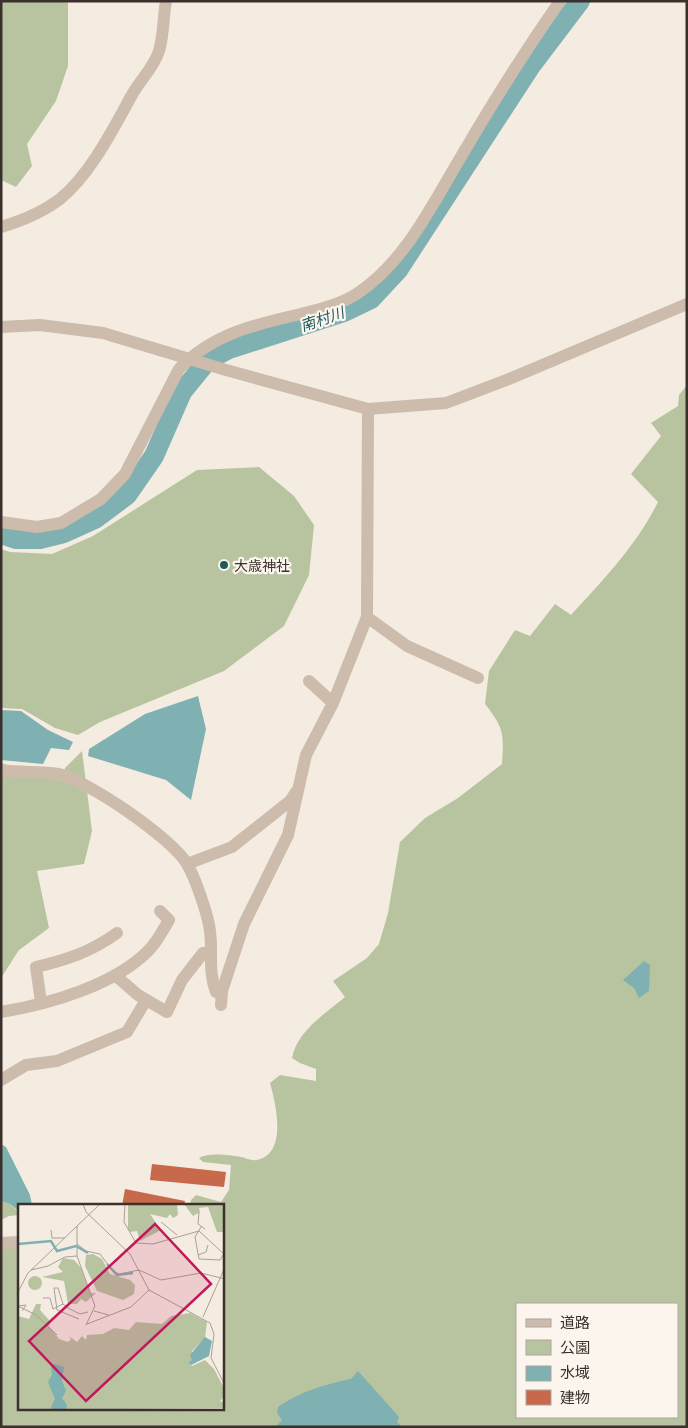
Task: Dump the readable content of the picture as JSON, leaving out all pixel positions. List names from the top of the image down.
{
  "water": ["南村川"],
  "places": ["大歳神社"],
  "legend": [
    "道路",
    "公園",
    "水域",
    "建物"
  ]
}
